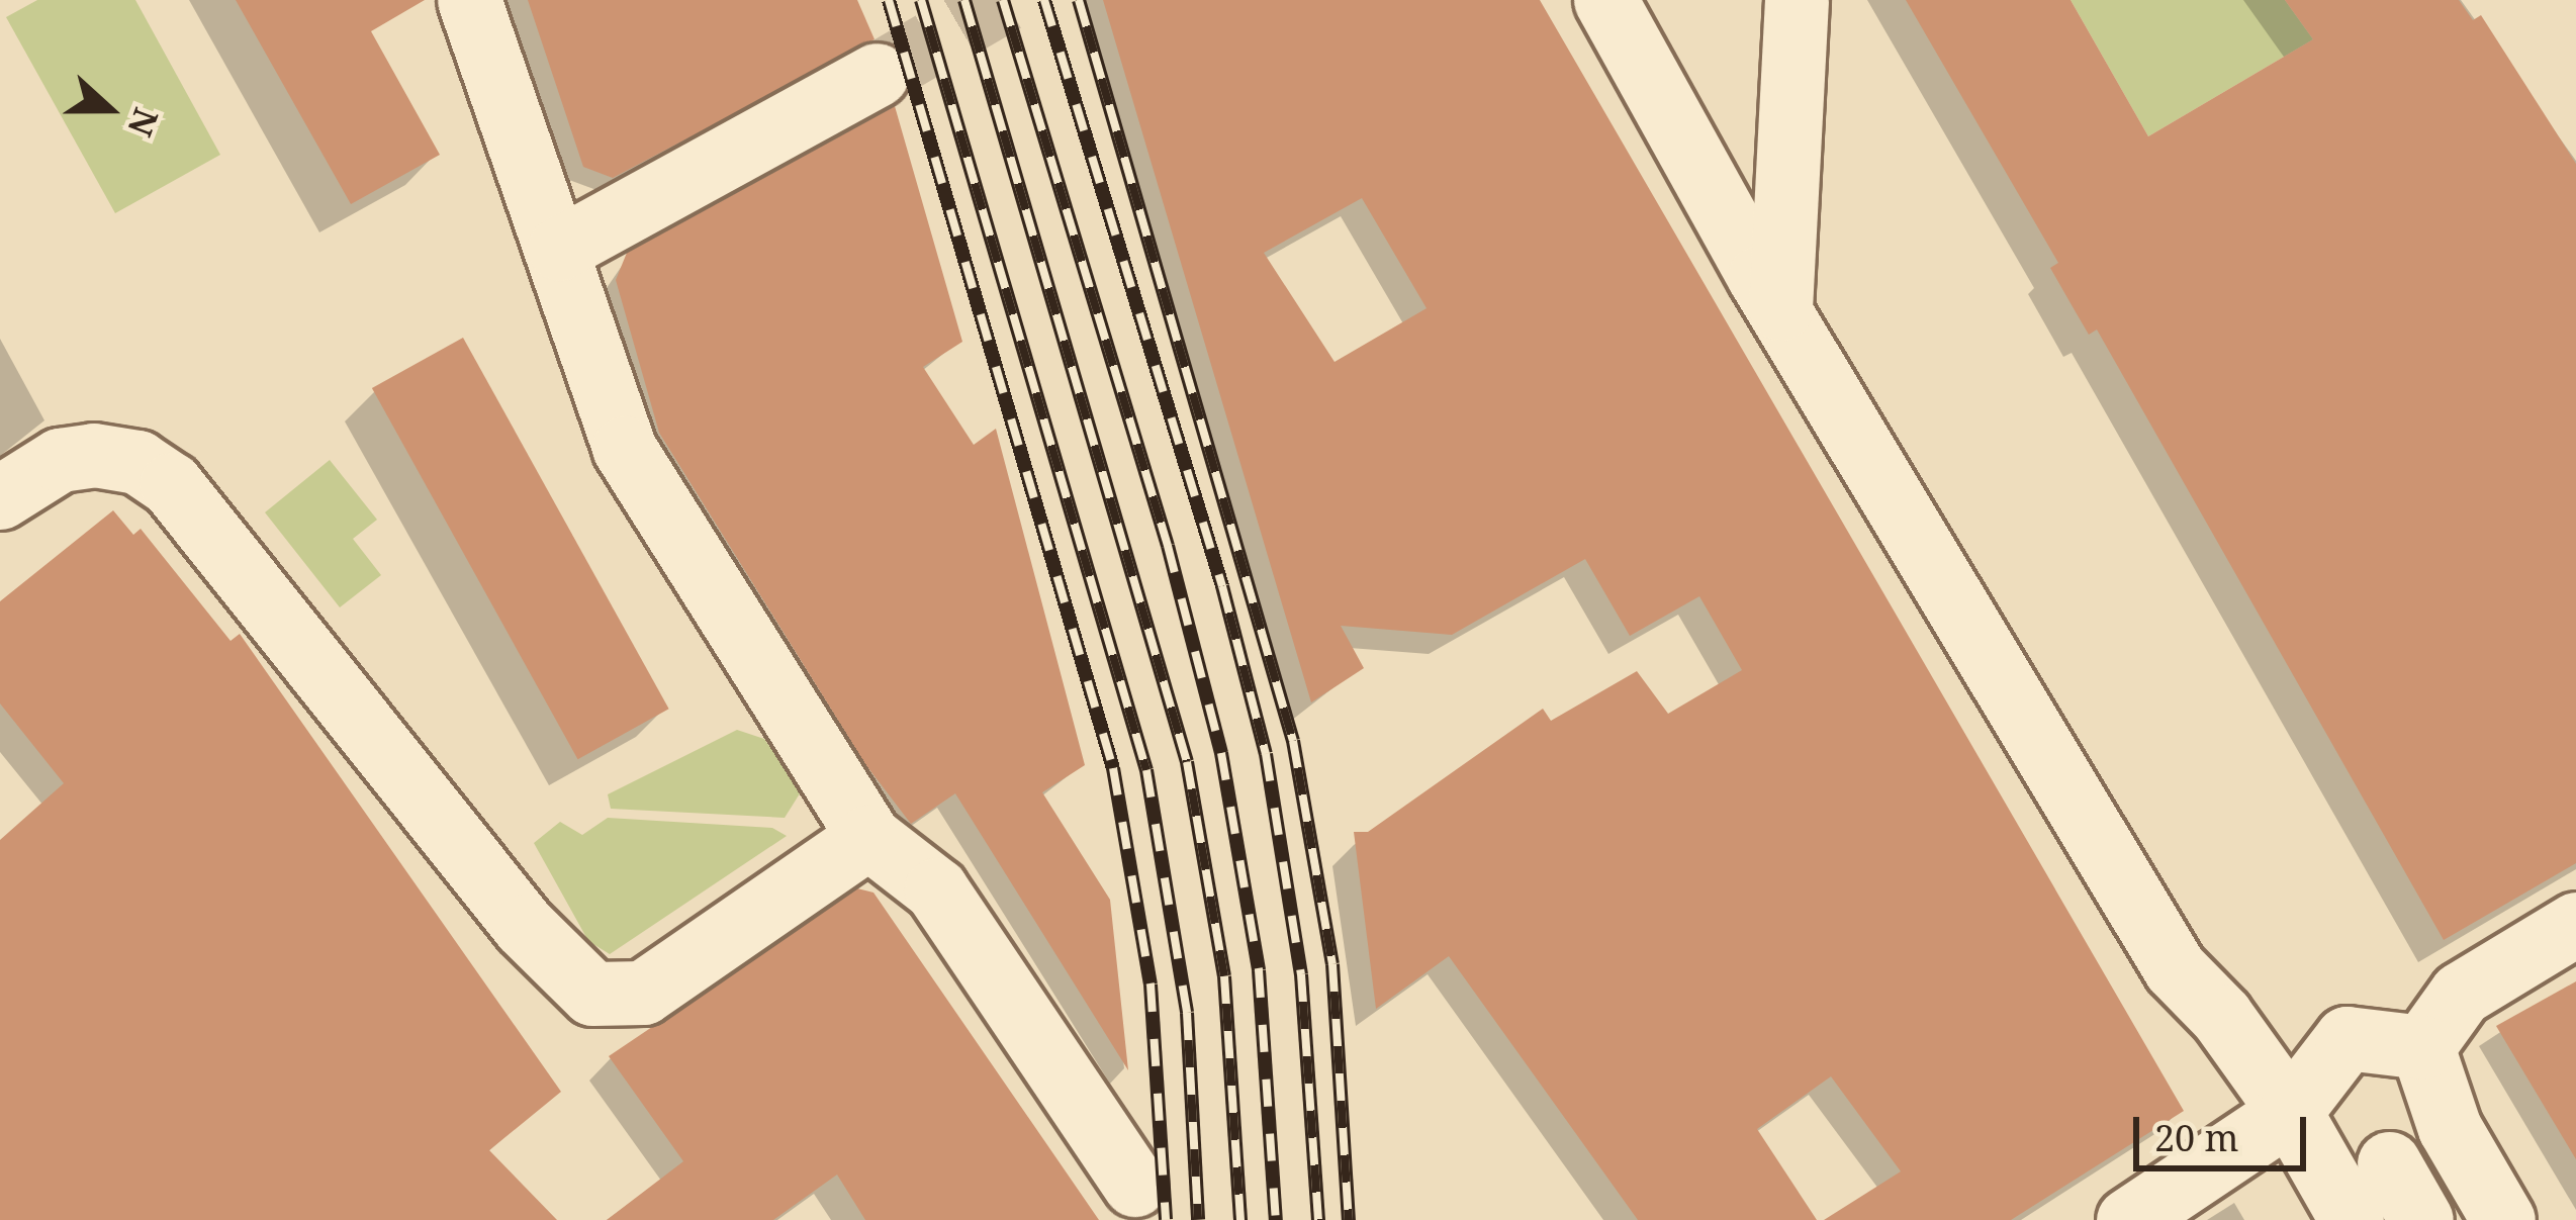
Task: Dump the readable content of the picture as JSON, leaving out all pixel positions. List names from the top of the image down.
{
  "scale_bar": "20 m",
  "north": "right"
}
